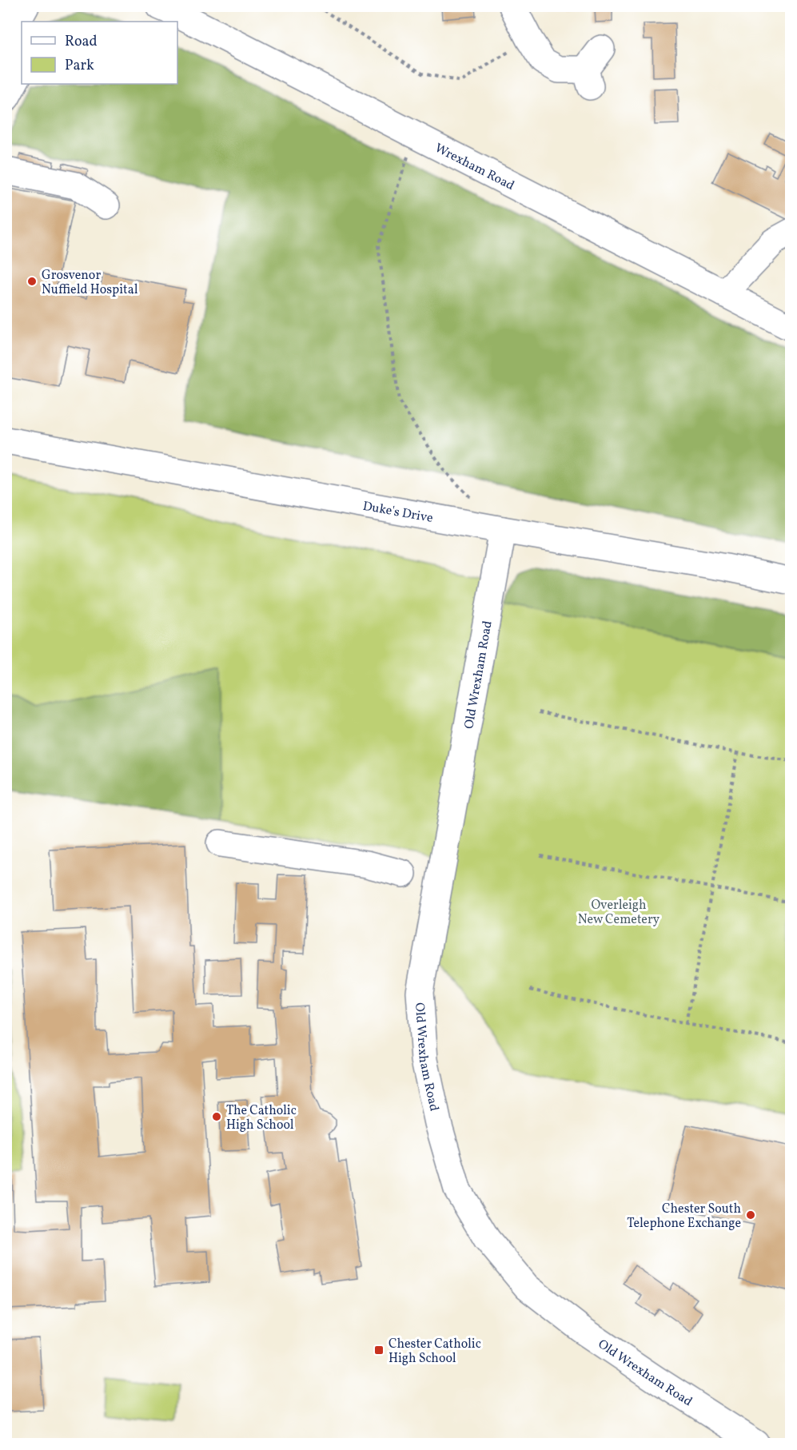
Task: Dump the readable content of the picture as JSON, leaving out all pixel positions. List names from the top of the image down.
{
  "streets": {
    "main road": ["Wrexham Road", "Duke's Drive", "Old Wrexham Road"]
  },
  "crossings": [
    ["Duke's Drive", "Old Wrexham Road"]
  ],
  "parks": ["Overleigh New Cemetery"],
  "places": {
    "other": ["Grosvenor Nuffield Hospital", "The Catholic High School", "Chester South Telephone Exchange"],
    "transit": ["Chester Catholic High School"]
  },
  "legend": ["Road", "Park"]
}
